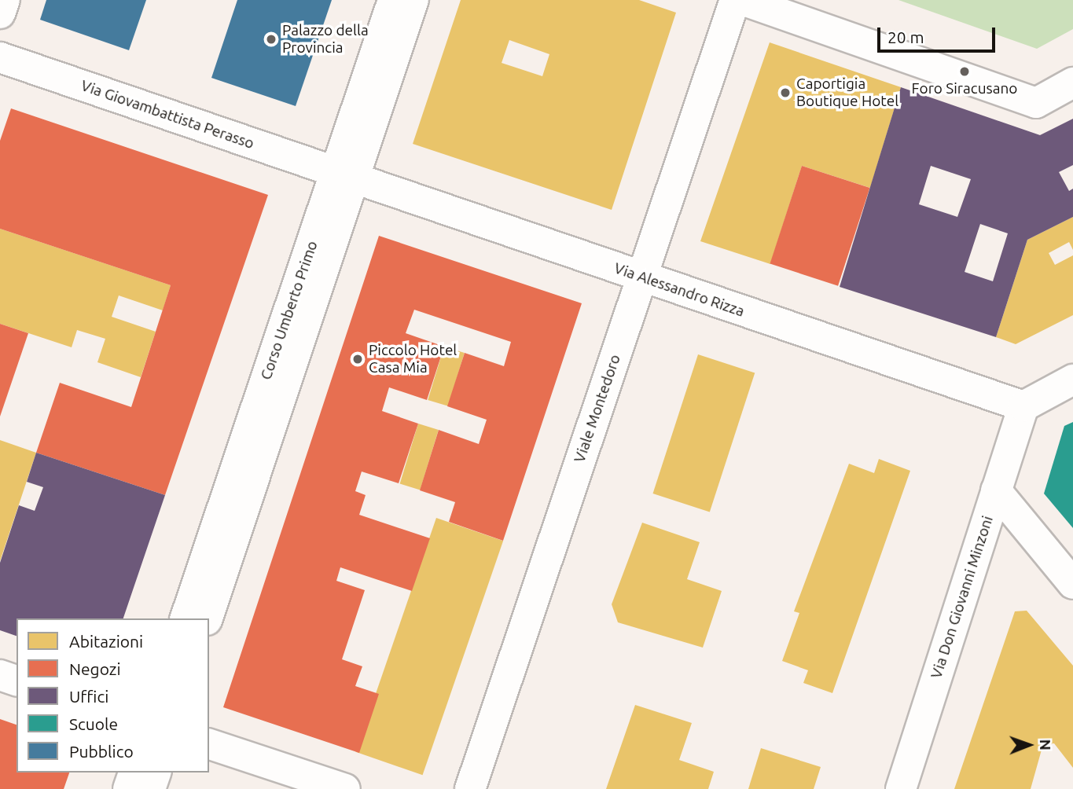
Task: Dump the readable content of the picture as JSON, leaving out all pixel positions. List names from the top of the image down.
{
  "streets": {
    "main road": [
      "Via Giovambattista Perasso",
      "Via Alessandro Rizza",
      "Corso Umberto Primo",
      "Viale Montedoro",
      "Via Don Giovanni Minzoni"
    ]
  },
  "crossings": [
    ["Via Giovambattista Perasso", "Via Alessandro Rizza"],
    ["Via Giovambattista Perasso", "Corso Umberto Primo"],
    ["Via Alessandro Rizza", "Corso Umberto Primo"],
    ["Via Alessandro Rizza", "Viale Montedoro"],
    ["Via Alessandro Rizza", "Via Don Giovanni Minzoni"]
  ],
  "places": [
    "Palazzo della Provincia",
    "Foro Siracusano",
    "Caportigia Boutique Hotel",
    "Piccolo Hotel Casa Mia"
  ],
  "legend": [
    "Abitazioni",
    "Negozi",
    "Uffici",
    "Scuole",
    "Pubblico"
  ],
  "scale_bar": "20 m",
  "north": "right"
}
